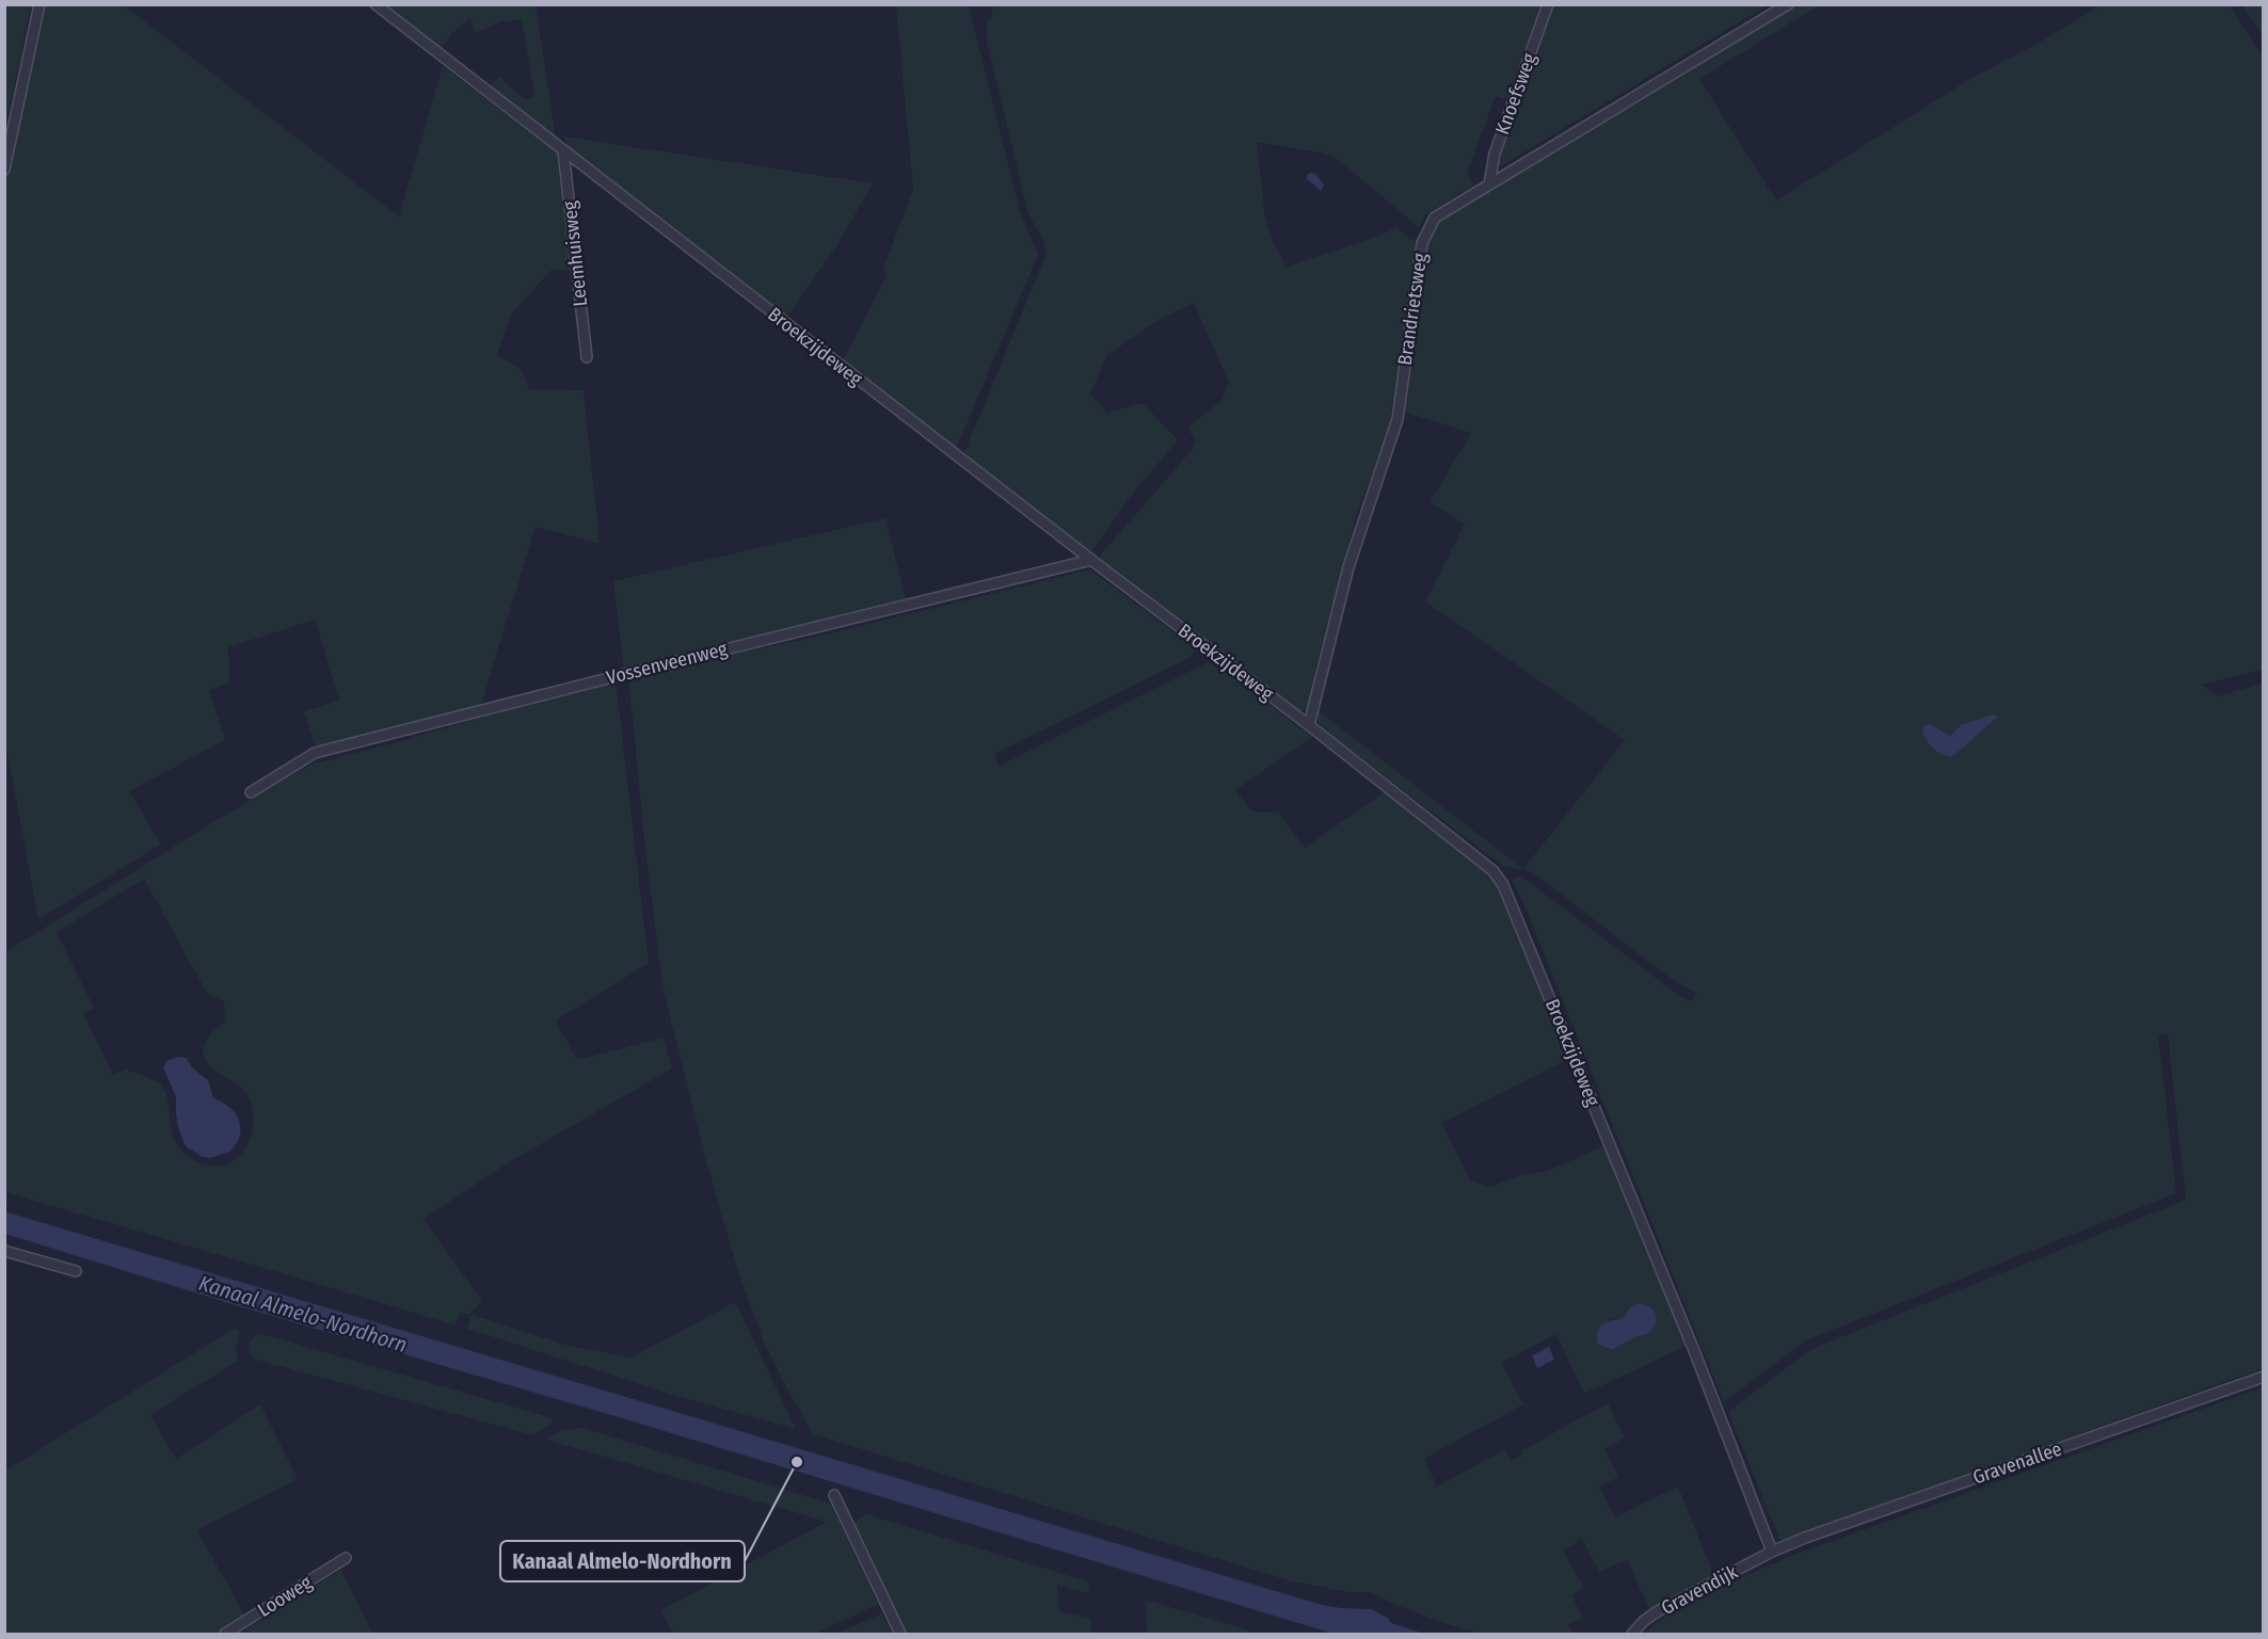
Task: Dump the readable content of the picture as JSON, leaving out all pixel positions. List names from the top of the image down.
{
  "streets": {
    "street": [
      "Knoefsweg",
      "Leemhuisweg",
      "Brandrietsweg",
      "Broekzijdeweg",
      "Vossenveenweg",
      "Gravenallee",
      "Gravendijk",
      "Looweg"
    ]
  },
  "crossings": [
    ["Knoefsweg", "Brandrietsweg"],
    ["Leemhuisweg", "Broekzijdeweg"],
    ["Brandrietsweg", "Broekzijdeweg"],
    ["Broekzijdeweg", "Vossenveenweg"],
    ["Broekzijdeweg", "Gravenallee"],
    ["Broekzijdeweg", "Gravendijk"],
    ["Gravenallee", "Gravendijk"]
  ],
  "water": ["Kanaal Almelo-Nordhorn"],
  "places": ["Kanaal Almelo-Nordhorn"]
}
